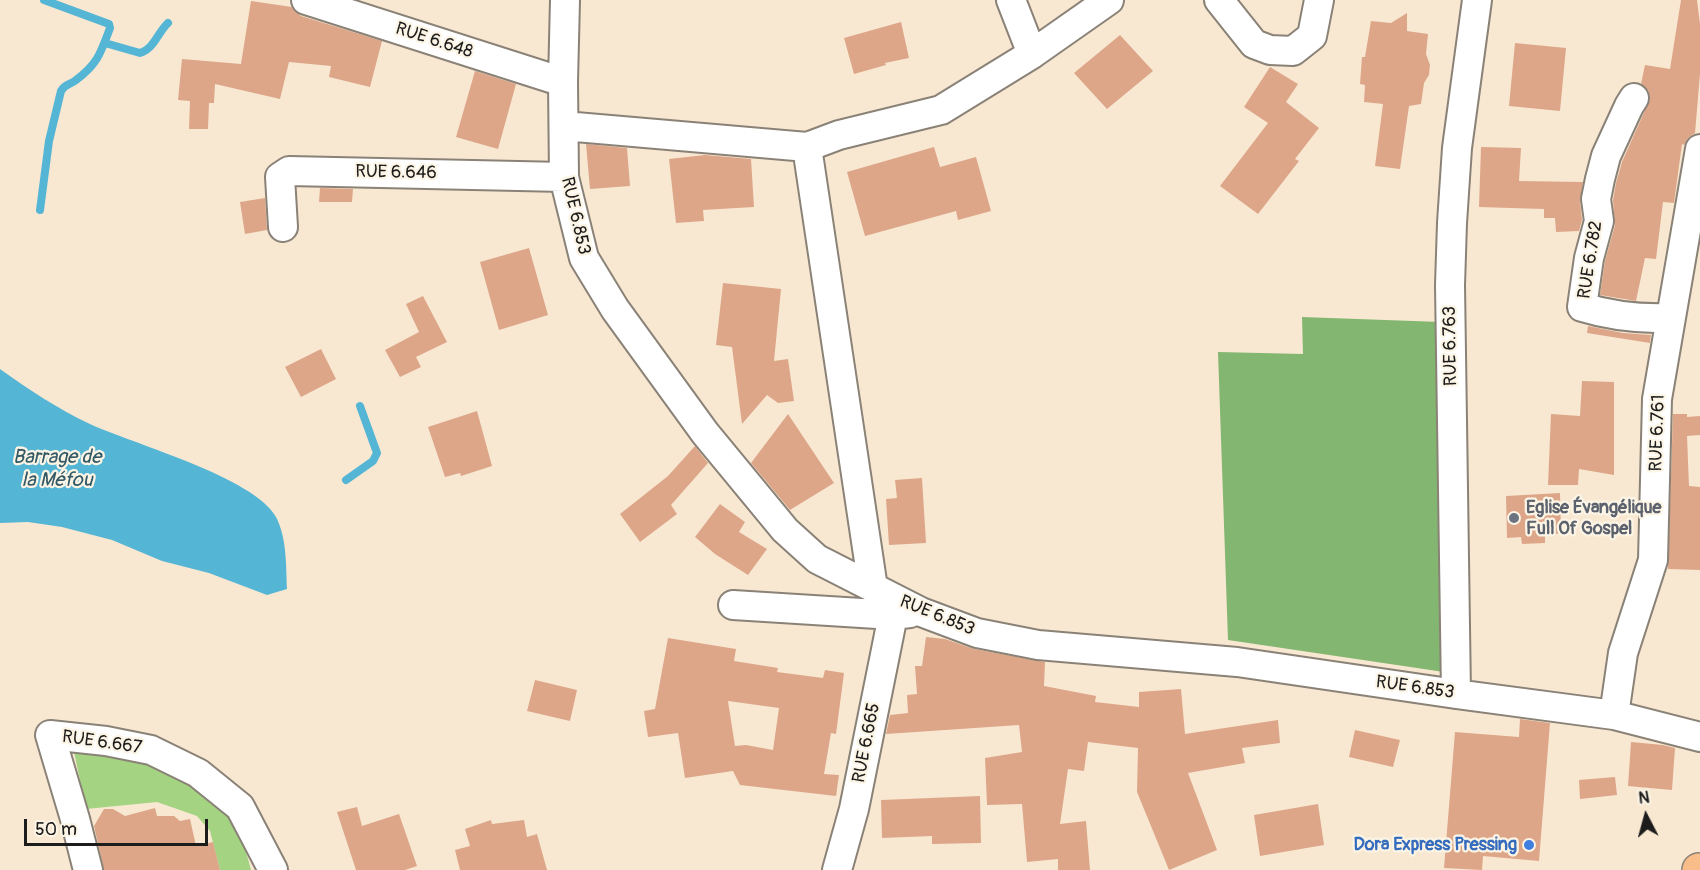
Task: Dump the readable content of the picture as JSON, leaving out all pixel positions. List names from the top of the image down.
{
  "streets": {
    "street": [
      "RUE 6.648",
      "RUE 6.646",
      "RUE 6.853",
      "RUE 6.782",
      "RUE 6.763",
      "RUE 6.761",
      "RUE 6.667",
      "RUE 6.665"
    ]
  },
  "crossings": [
    ["RUE 6.648", "RUE 6.853"],
    ["RUE 6.646", "RUE 6.853"],
    ["RUE 6.853", "RUE 6.763"],
    ["RUE 6.853", "RUE 6.761"],
    ["RUE 6.782", "RUE 6.761"]
  ],
  "water": ["Barrage de la Méfou"],
  "places": ["Eglise Évangélique Full Of Gospel", "Dora Express Pressing"],
  "scale_bar": "50 m",
  "north": "top"
}
